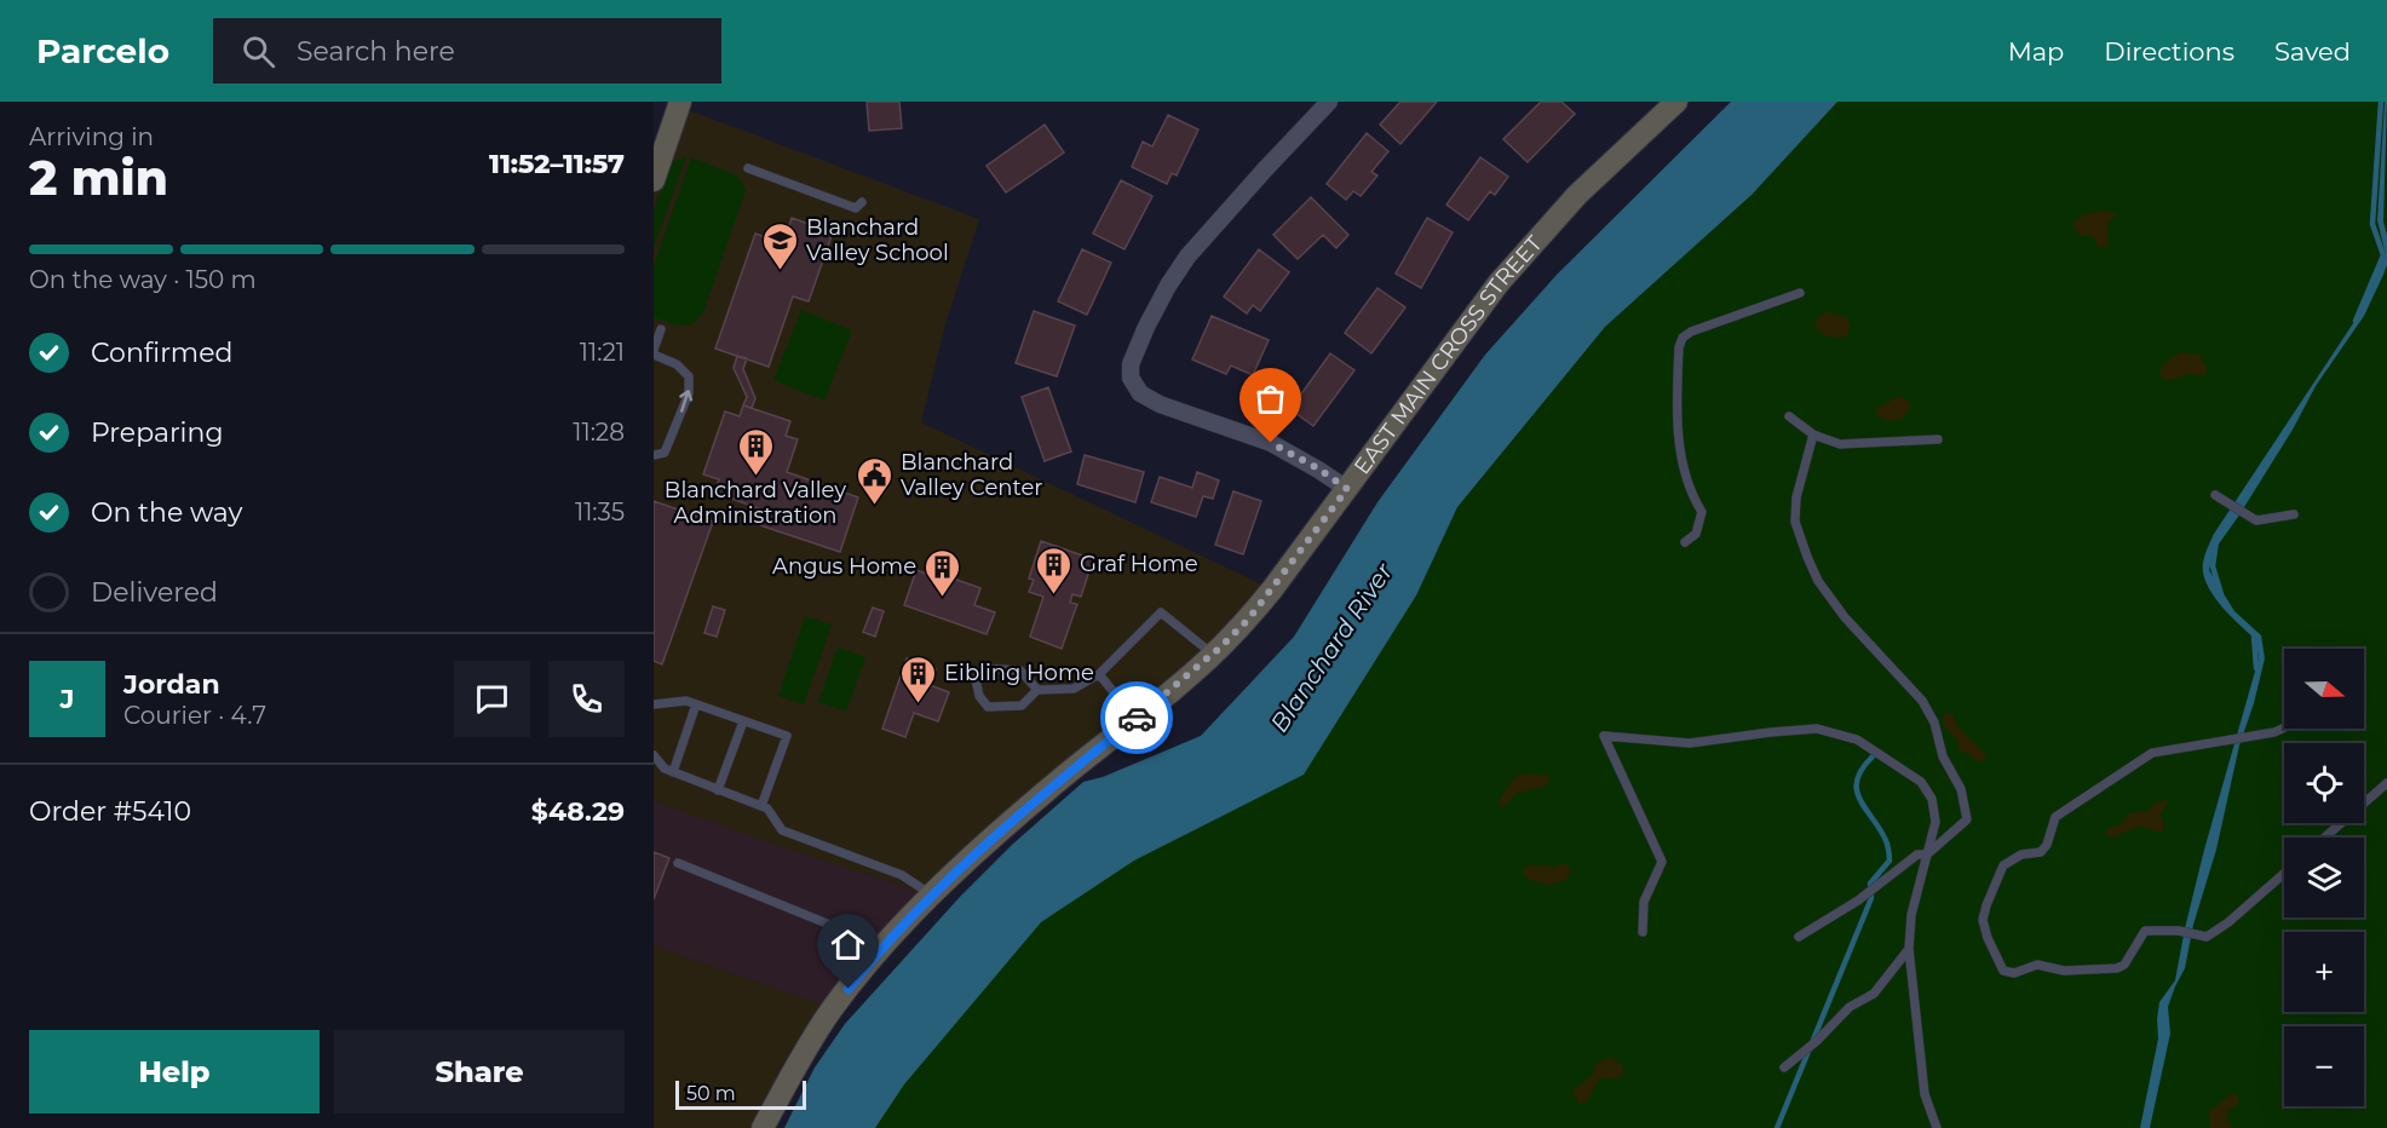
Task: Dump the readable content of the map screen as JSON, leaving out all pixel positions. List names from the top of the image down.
{
  "streets": {
    "main road": ["EAST MAIN CROSS STREET"]
  },
  "water": ["Blanchard River"],
  "places": {
    "school or university": ["Blanchard Valley School"],
    "building": [
      "Blanchard Valley Administration",
      "Graf Home",
      "Angus Home",
      "Eibling Home"
    ],
    "public building": ["Blanchard Valley Center"]
  },
  "scale_bar": "50 m",
  "north": "right",
  "page": {
    "header": "Parcelo",
    "search": "Search here",
    "nav": ["Map", "Directions", "Saved"],
    "heading": ["2 min", "Arriving in", "11:52–11:57"],
    "panel": [
      "Jordan",
      "Courier · 4.7",
      "Order #5410",
      "$48.29"
    ],
    "bar": "On the way · 150 m",
    "list": [
      ["Confirmed", "11:21"],
      ["Preparing", "11:28"],
      ["On the way", "11:35"],
      "Delivered"
    ],
    "map_buttons": ["+", "−"],
    "round": "J",
    "buttons": ["Help", "Share"],
    "scale": "50 m"
  }
}
